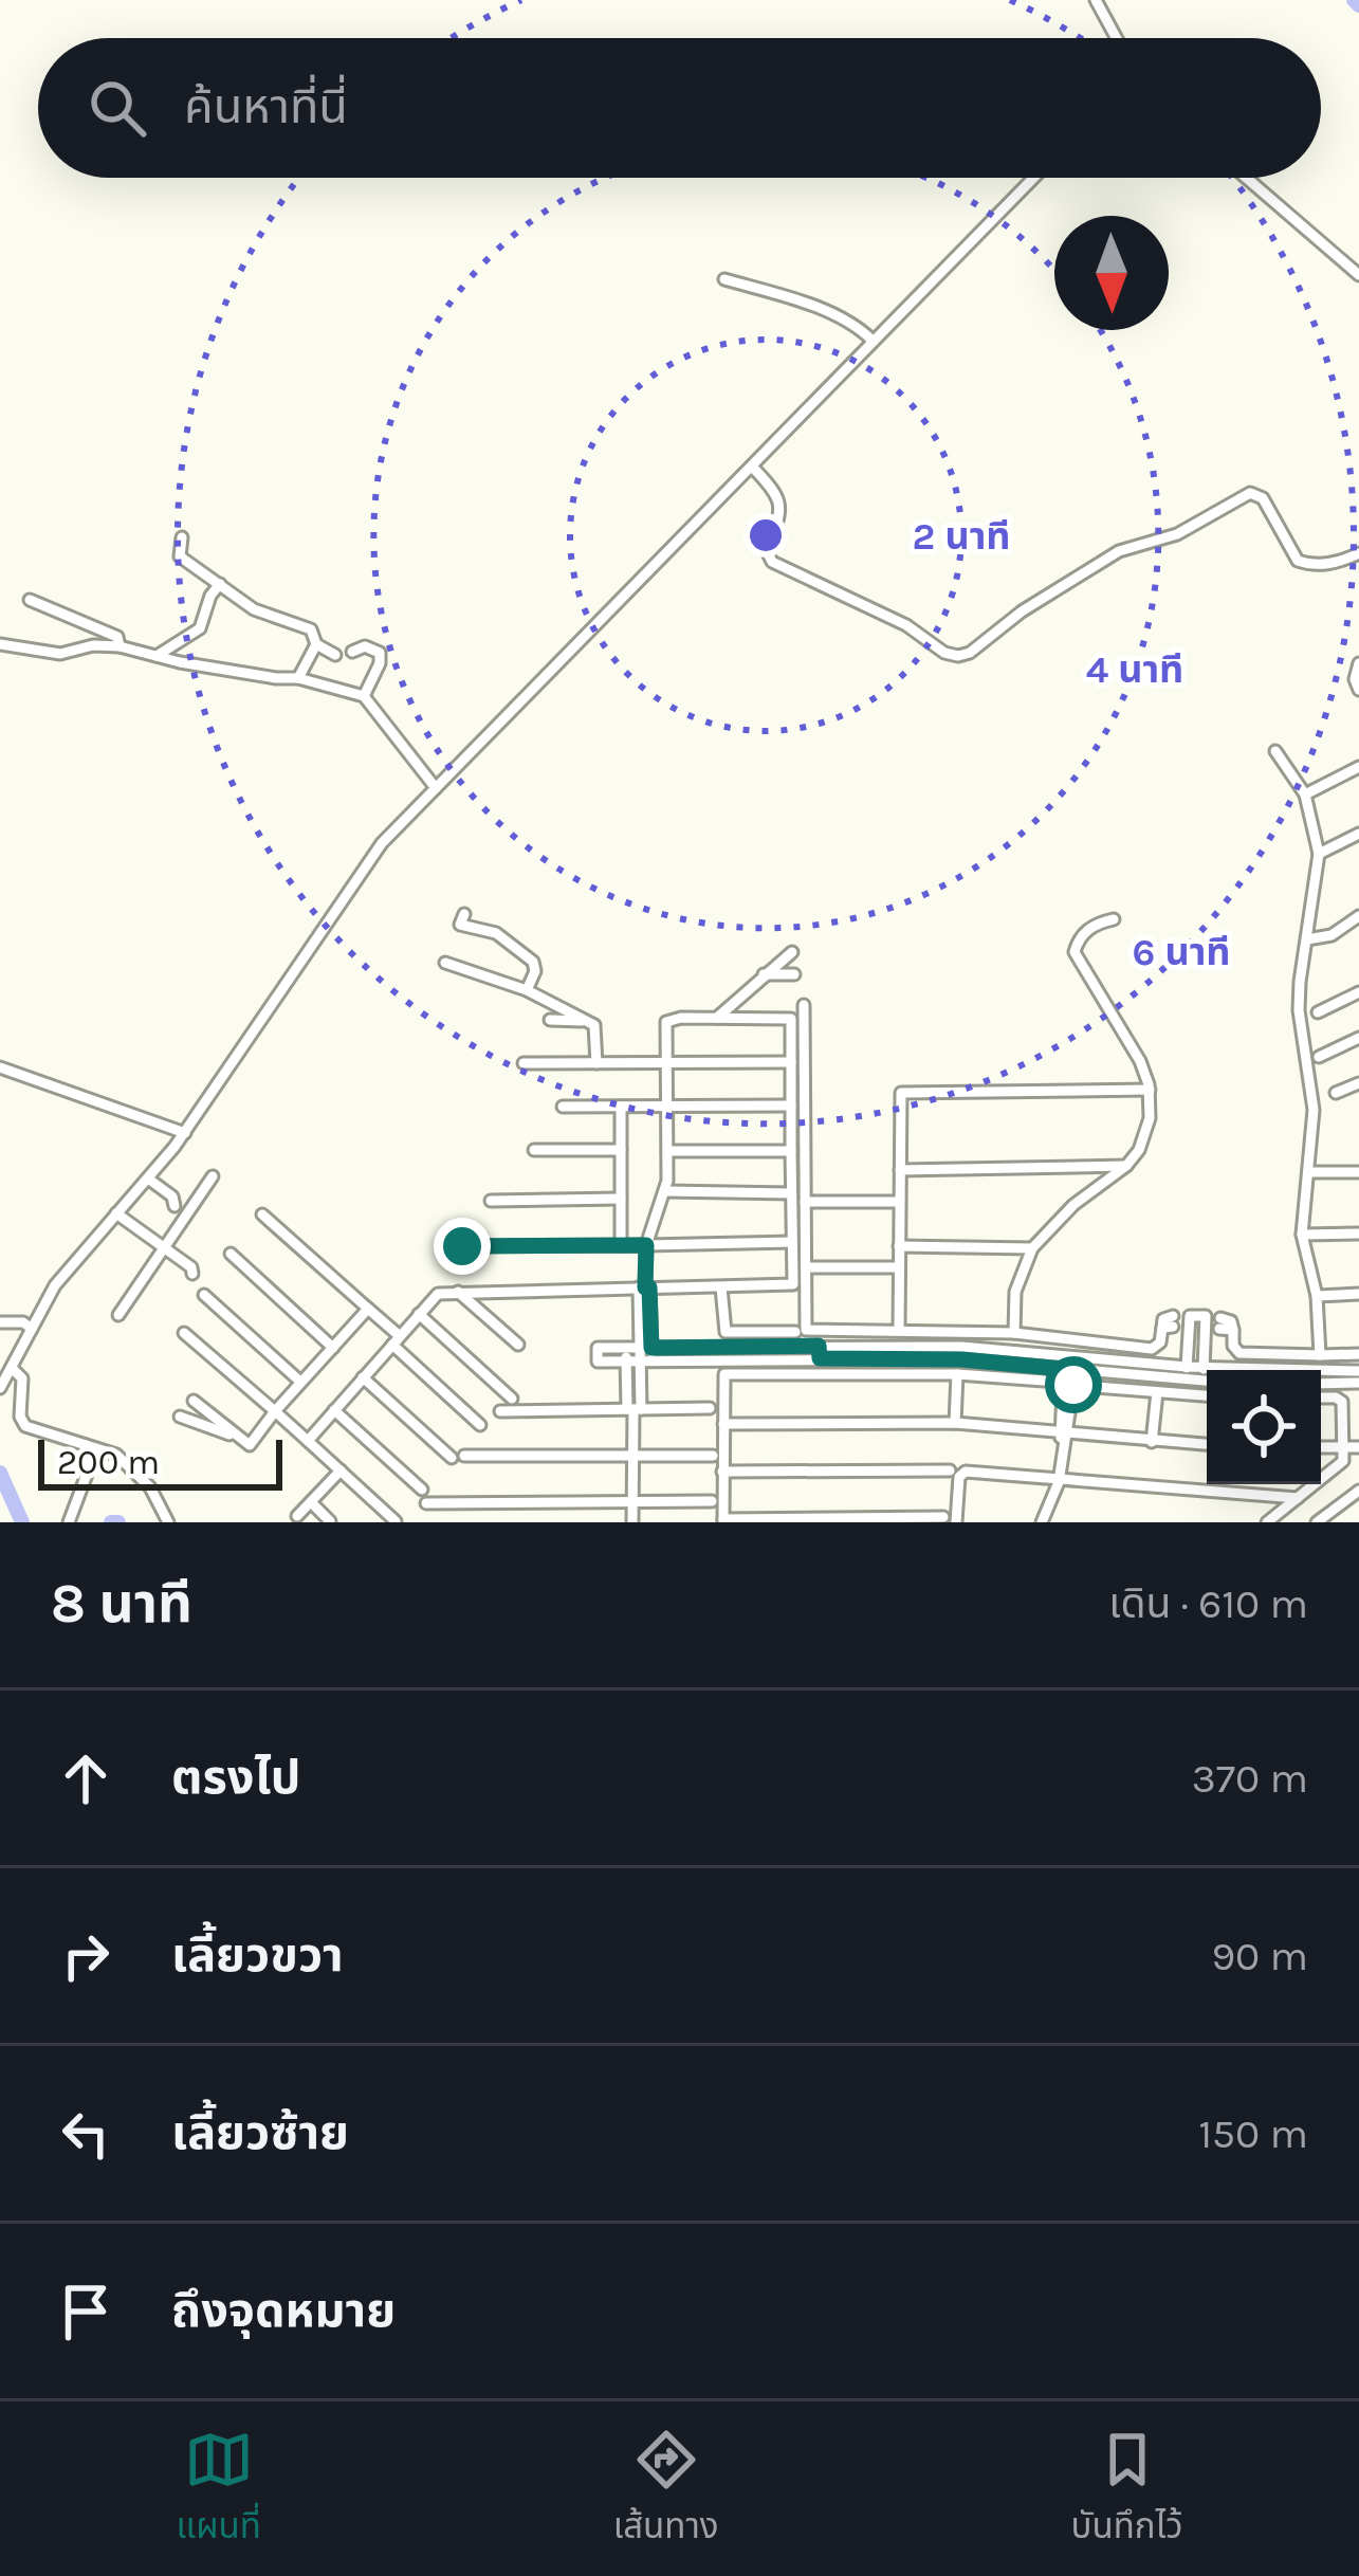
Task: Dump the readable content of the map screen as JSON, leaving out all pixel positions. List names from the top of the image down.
{
  "scale_bar": "200 m",
  "north": "bottom",
  "page": {
    "search": "ค้นหาที่นี่",
    "scale": "200 m",
    "heading": ["8 นาที", "เดิน · 610 m"],
    "list": [
      ["ตรงไป", "370 m"],
      ["เลี้ยวขวา", "90 m"],
      ["เลี้ยวซ้าย", "150 m"],
      "ถึงจุดหมาย"
    ],
    "nav": ["แผนที่", "เส้นทาง", "บันทึกไว้"]
  },
  "rings": ["2 นาที", "4 นาที", "6 นาที"]
}
